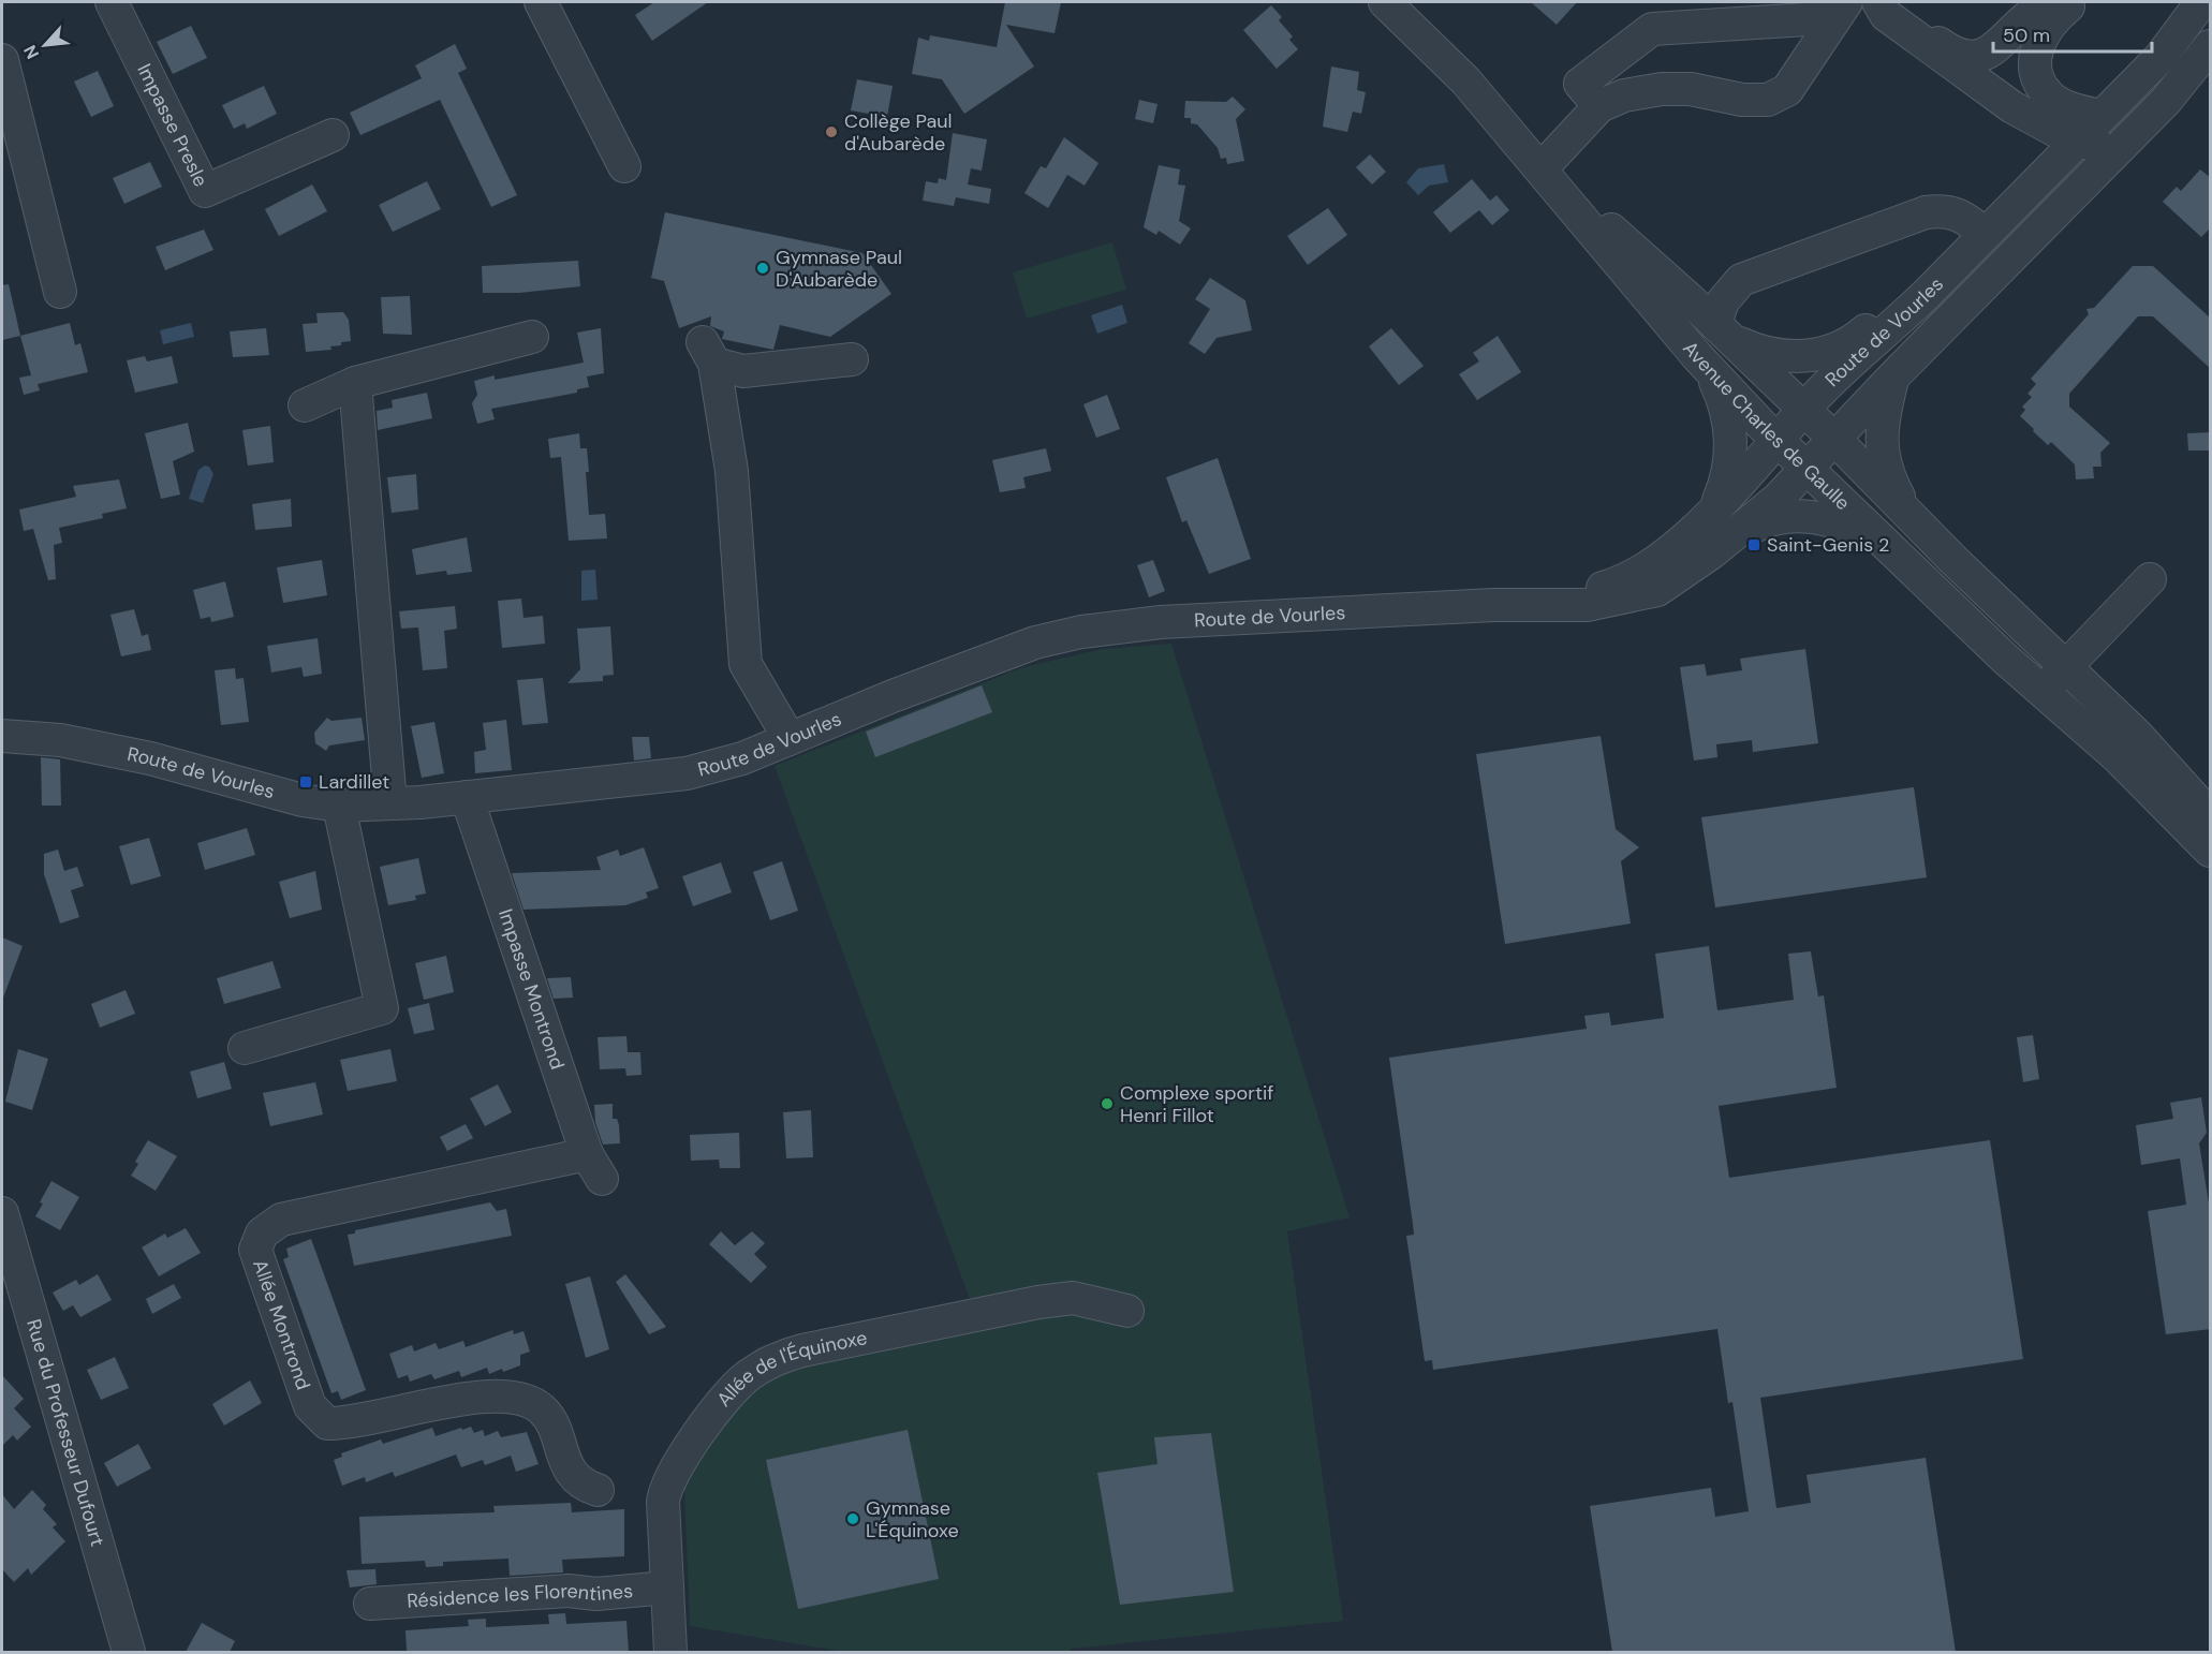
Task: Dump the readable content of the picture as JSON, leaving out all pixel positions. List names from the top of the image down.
{
  "streets": {
    "street": [
      "Impasse Presle",
      "Route de Vourles",
      "Avenue Charles de Gaulle",
      "Impasse Montrond",
      "Allée Montrond",
      "Allée de l'Équinoxe",
      "Rue du Professeur Dufourt",
      "Résidence les Florentines"
    ]
  },
  "crossings": [
    ["Route de Vourles", "Avenue Charles de Gaulle"],
    ["Route de Vourles", "Impasse Montrond"],
    ["Impasse Montrond", "Allée Montrond"],
    ["Allée de l'Équinoxe", "Résidence les Florentines"]
  ],
  "places": {
    "other": [
      "Collège Paul d'Aubarède",
      "Gymnase Paul D'Aubarède",
      "Complexe sportif Henri Fillot",
      "Gymnase L'Équinoxe"
    ],
    "transit": ["Saint-Genis 2", "Lardillet"]
  },
  "scale_bar": "50 m",
  "north": "bottom left"
}
